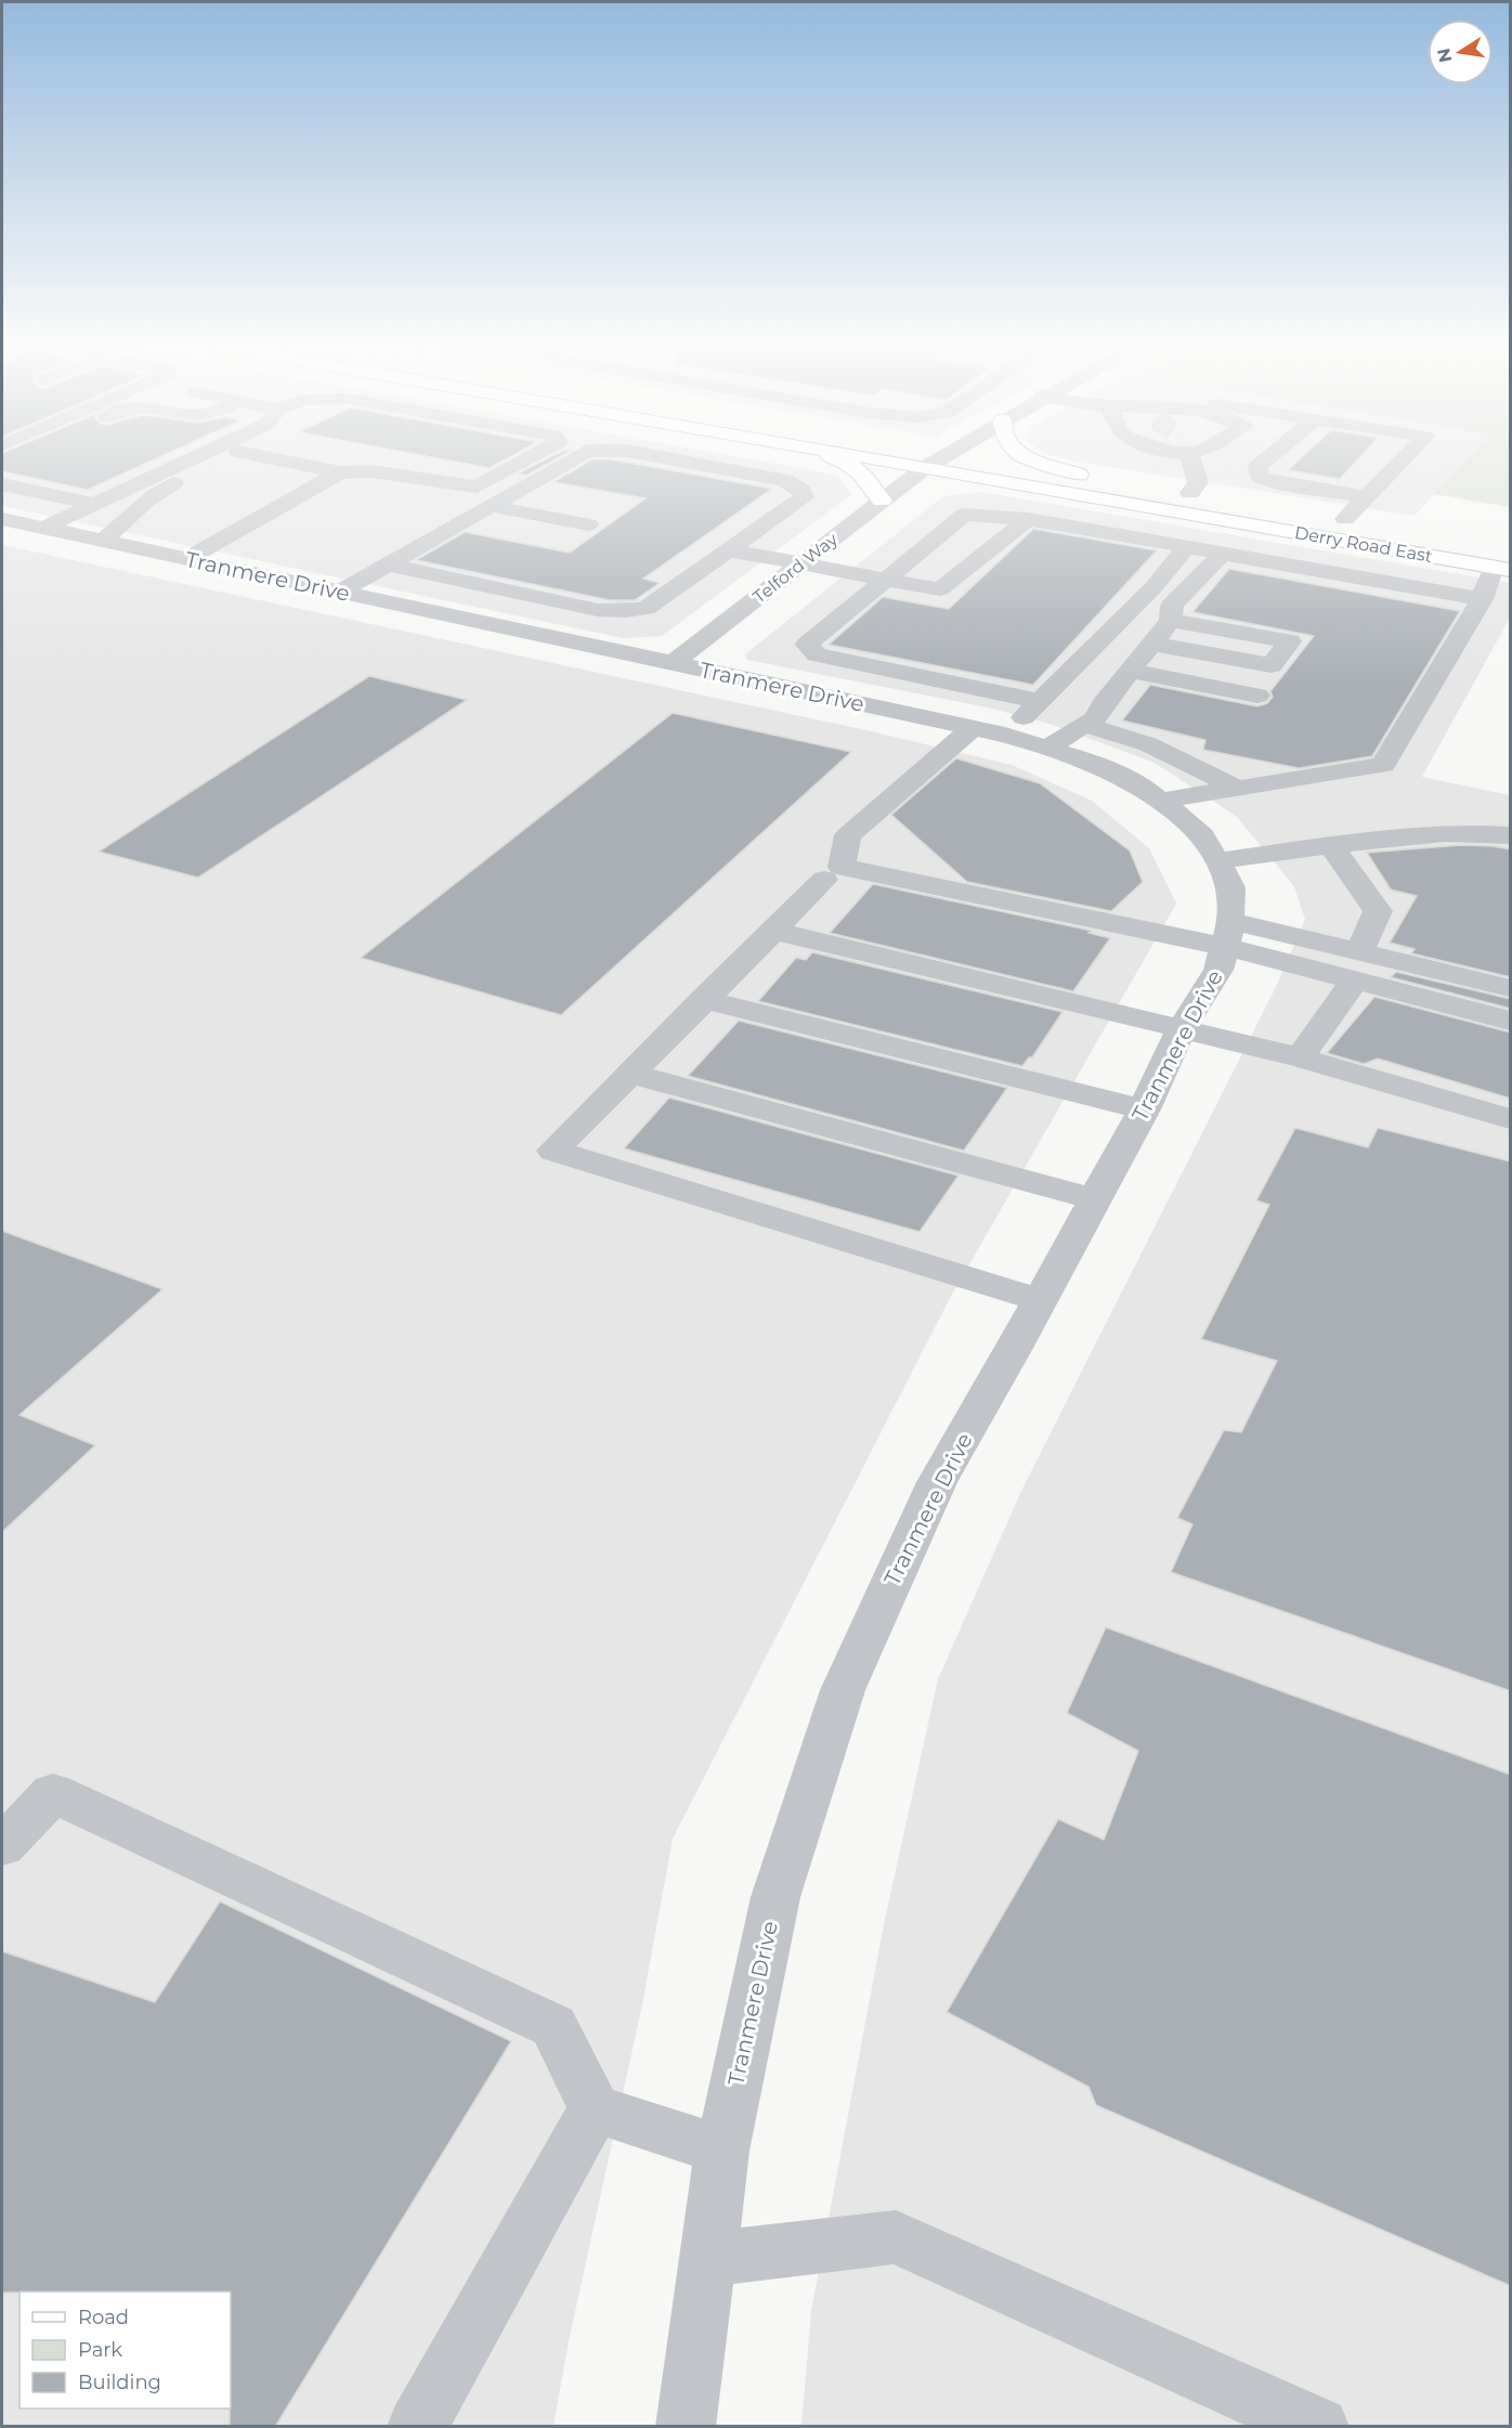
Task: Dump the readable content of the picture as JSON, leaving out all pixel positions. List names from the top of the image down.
{
  "streets": {
    "main road": ["Derry Road East"],
    "street": ["Telford Way", "Tranmere Drive"]
  },
  "crossings": [
    ["Derry Road East", "Telford Way"],
    ["Telford Way", "Tranmere Drive"]
  ],
  "legend": ["Road", "Park", "Building"],
  "north": "left"
}
